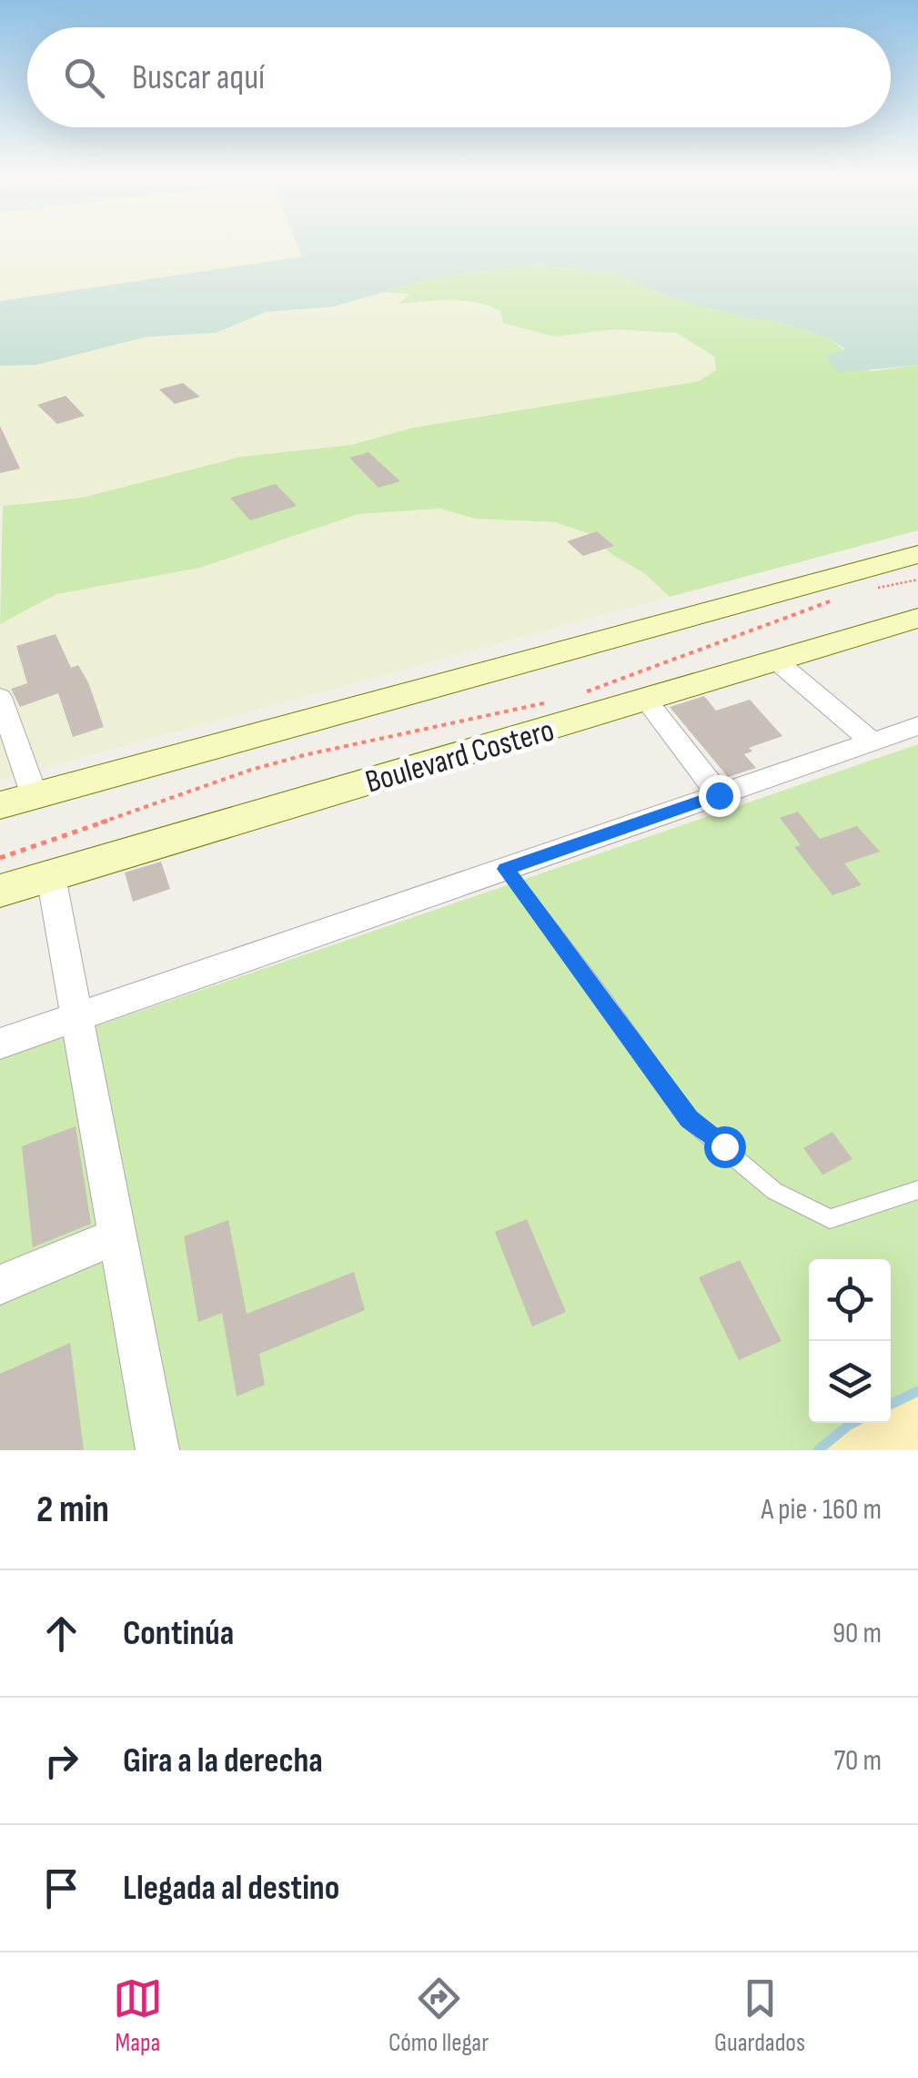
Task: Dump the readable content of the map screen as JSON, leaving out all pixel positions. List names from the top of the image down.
{
  "streets": {
    "main road": ["Boulevard Costero"]
  },
  "page": {
    "search": "Buscar aquí",
    "heading": ["2 min", "A pie · 160 m"],
    "list": [
      ["Continúa", "90 m"],
      ["Gira a la derecha", "70 m"],
      "Llegada al destino"
    ],
    "nav": ["Mapa", "Cómo llegar", "Guardados"]
  }
}
